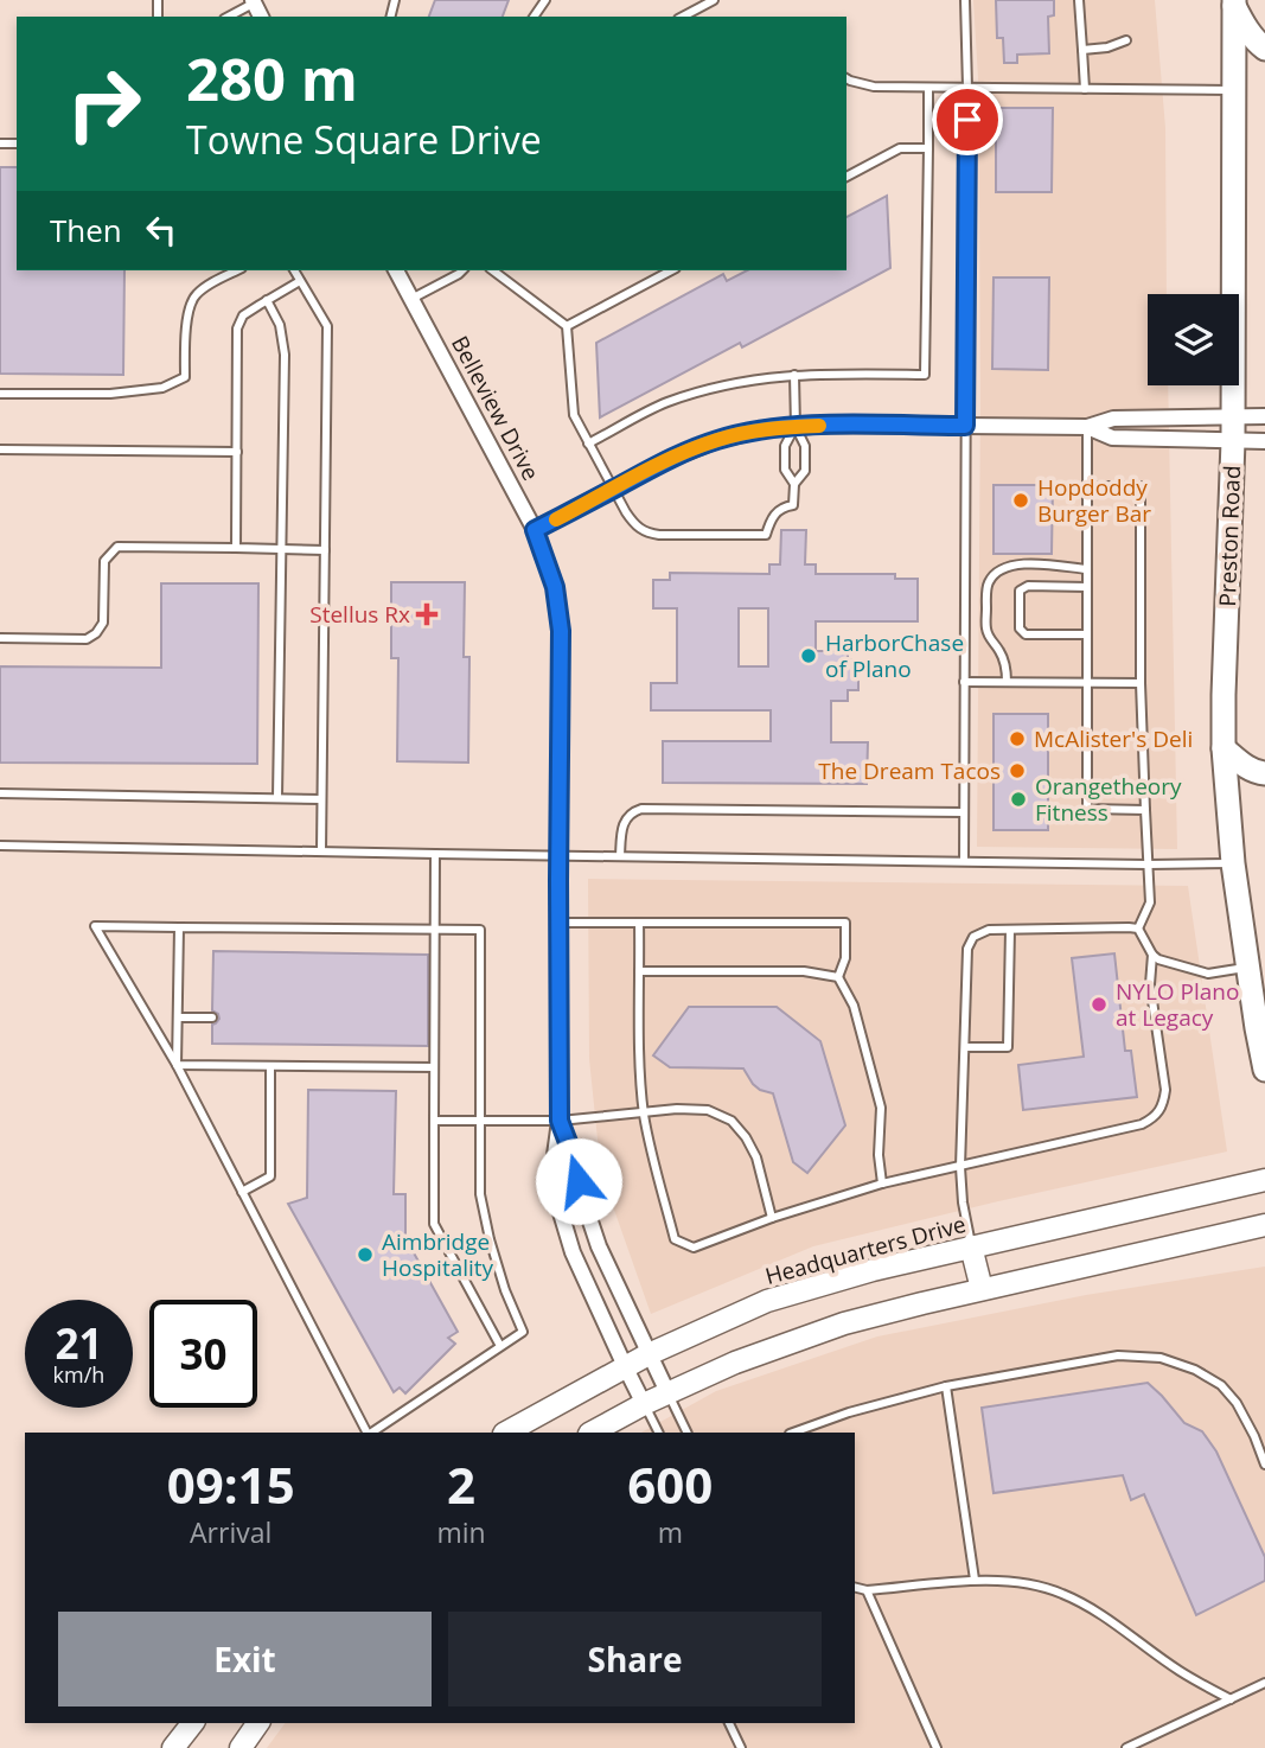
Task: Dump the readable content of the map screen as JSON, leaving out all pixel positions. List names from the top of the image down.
{
  "streets": {
    "main road": ["Preston Road", "Headquarters Drive"],
    "street": ["Belleview Drive"]
  },
  "crossings": [
    ["Belleview Drive", "Headquarters Drive"]
  ],
  "places": {
    "other": [
      "Hopdoddy Burger Bar",
      "HarborChase of Plano",
      "McAlister's Deli",
      "The Dream Tacos",
      "Orangetheory Fitness",
      "NYLO Plano at Legacy",
      "Aimbridge Hospitality"
    ],
    "health": ["Stellus Rx"]
  },
  "page": {
    "turn": ["280 m", "Towne Square Drive"],
    "then": "Then",
    "speed": "21 km/h",
    "limit": "30",
    "eta": [
      "09:15",
      "Arrival",
      "2",
      "min",
      "600",
      "m"
    ],
    "buttons": ["Exit", "Share"]
  }
}
